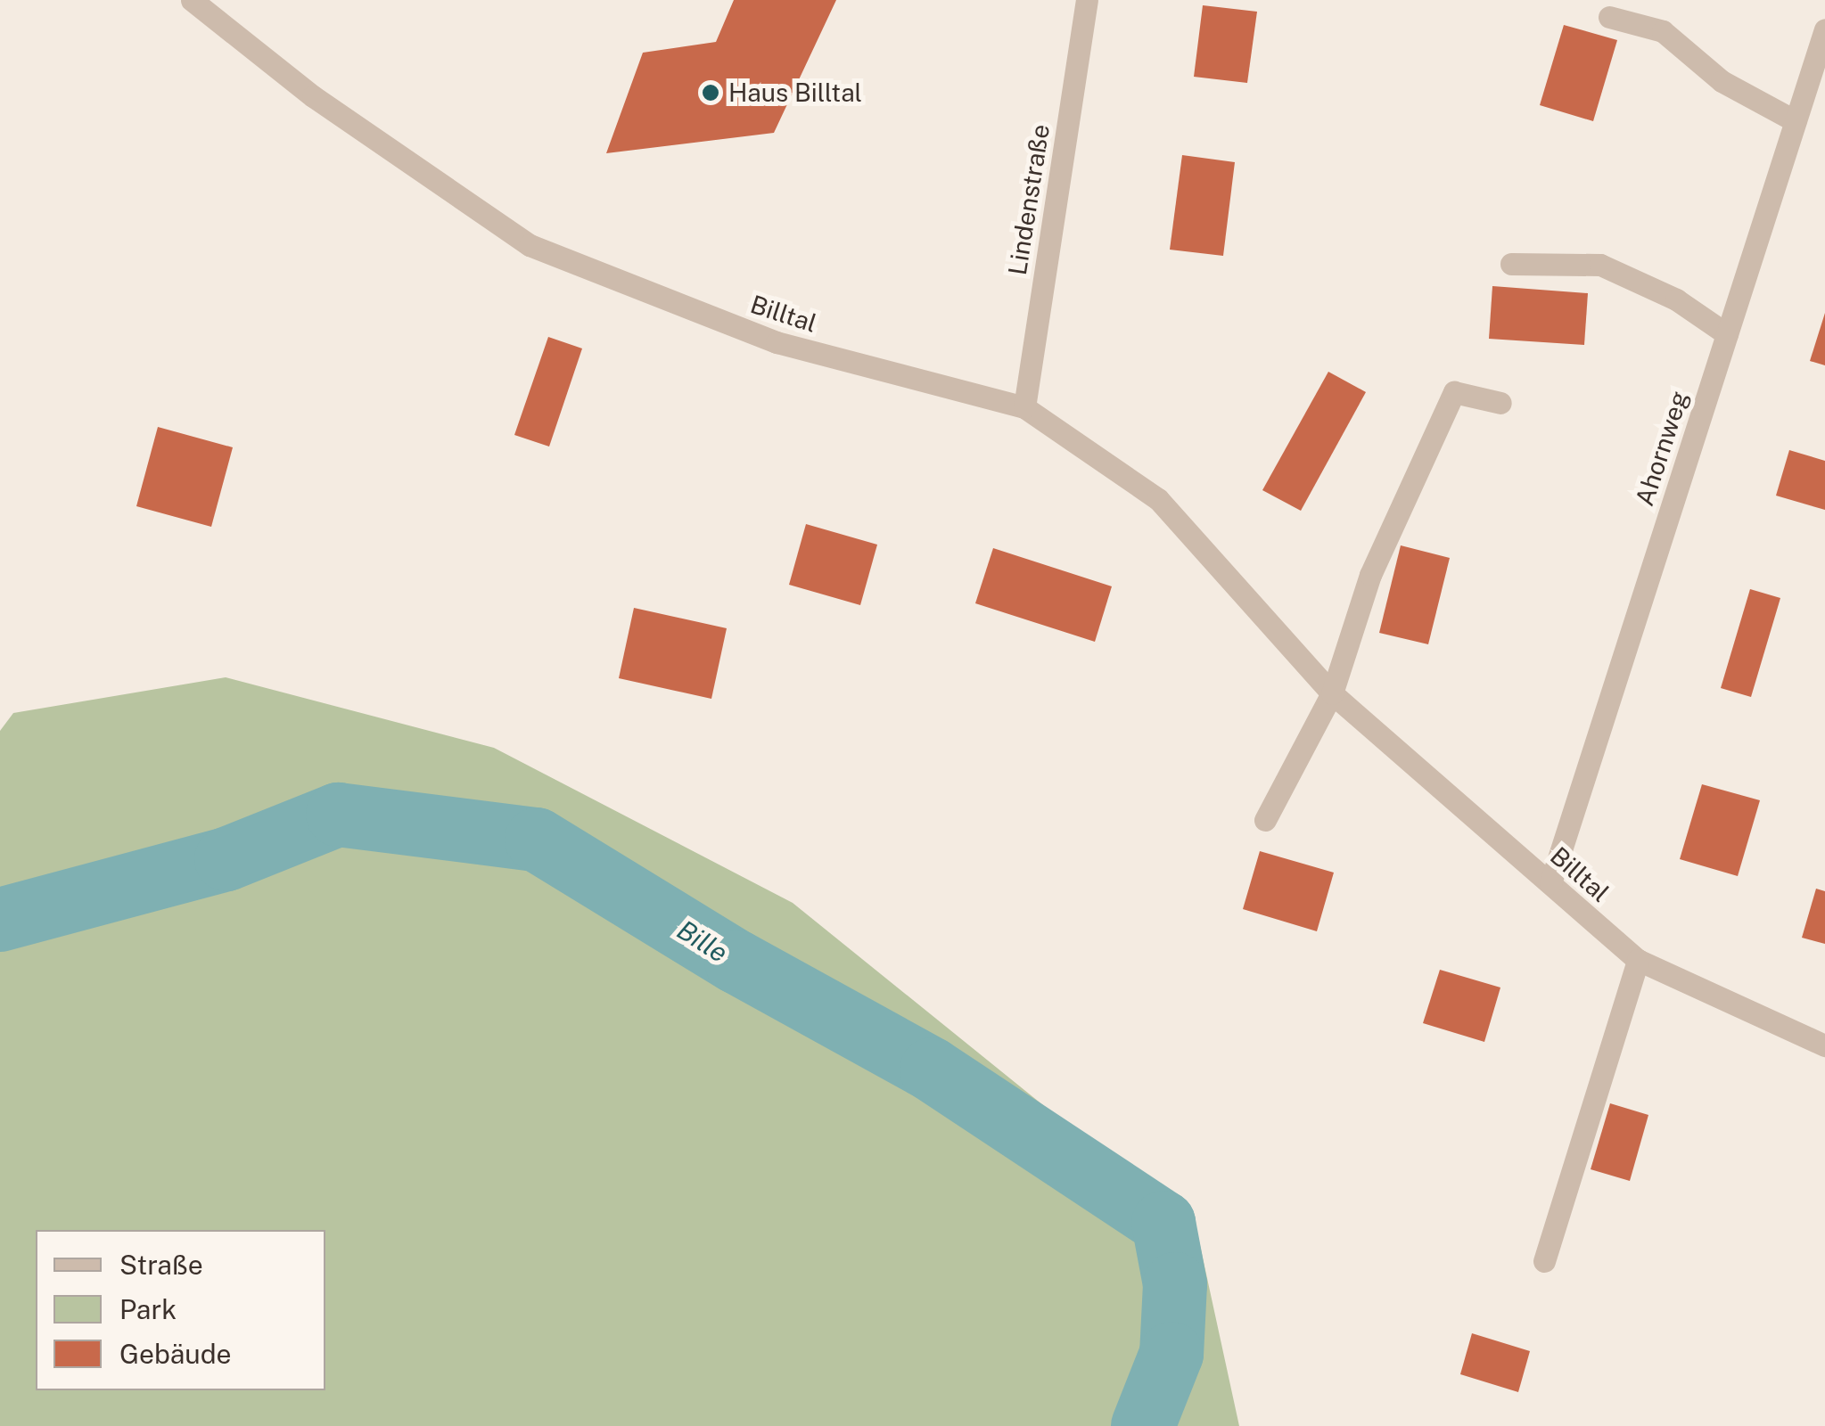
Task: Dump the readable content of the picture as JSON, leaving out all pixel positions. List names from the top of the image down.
{
  "streets": {
    "street": ["Lindenstraße", "Billtal", "Ahornweg"]
  },
  "crossings": [
    ["Lindenstraße", "Billtal"],
    ["Billtal", "Ahornweg"]
  ],
  "water": ["Bille"],
  "places": ["Haus Billtal"],
  "legend": ["Straße", "Park", "Gebäude"]
}
